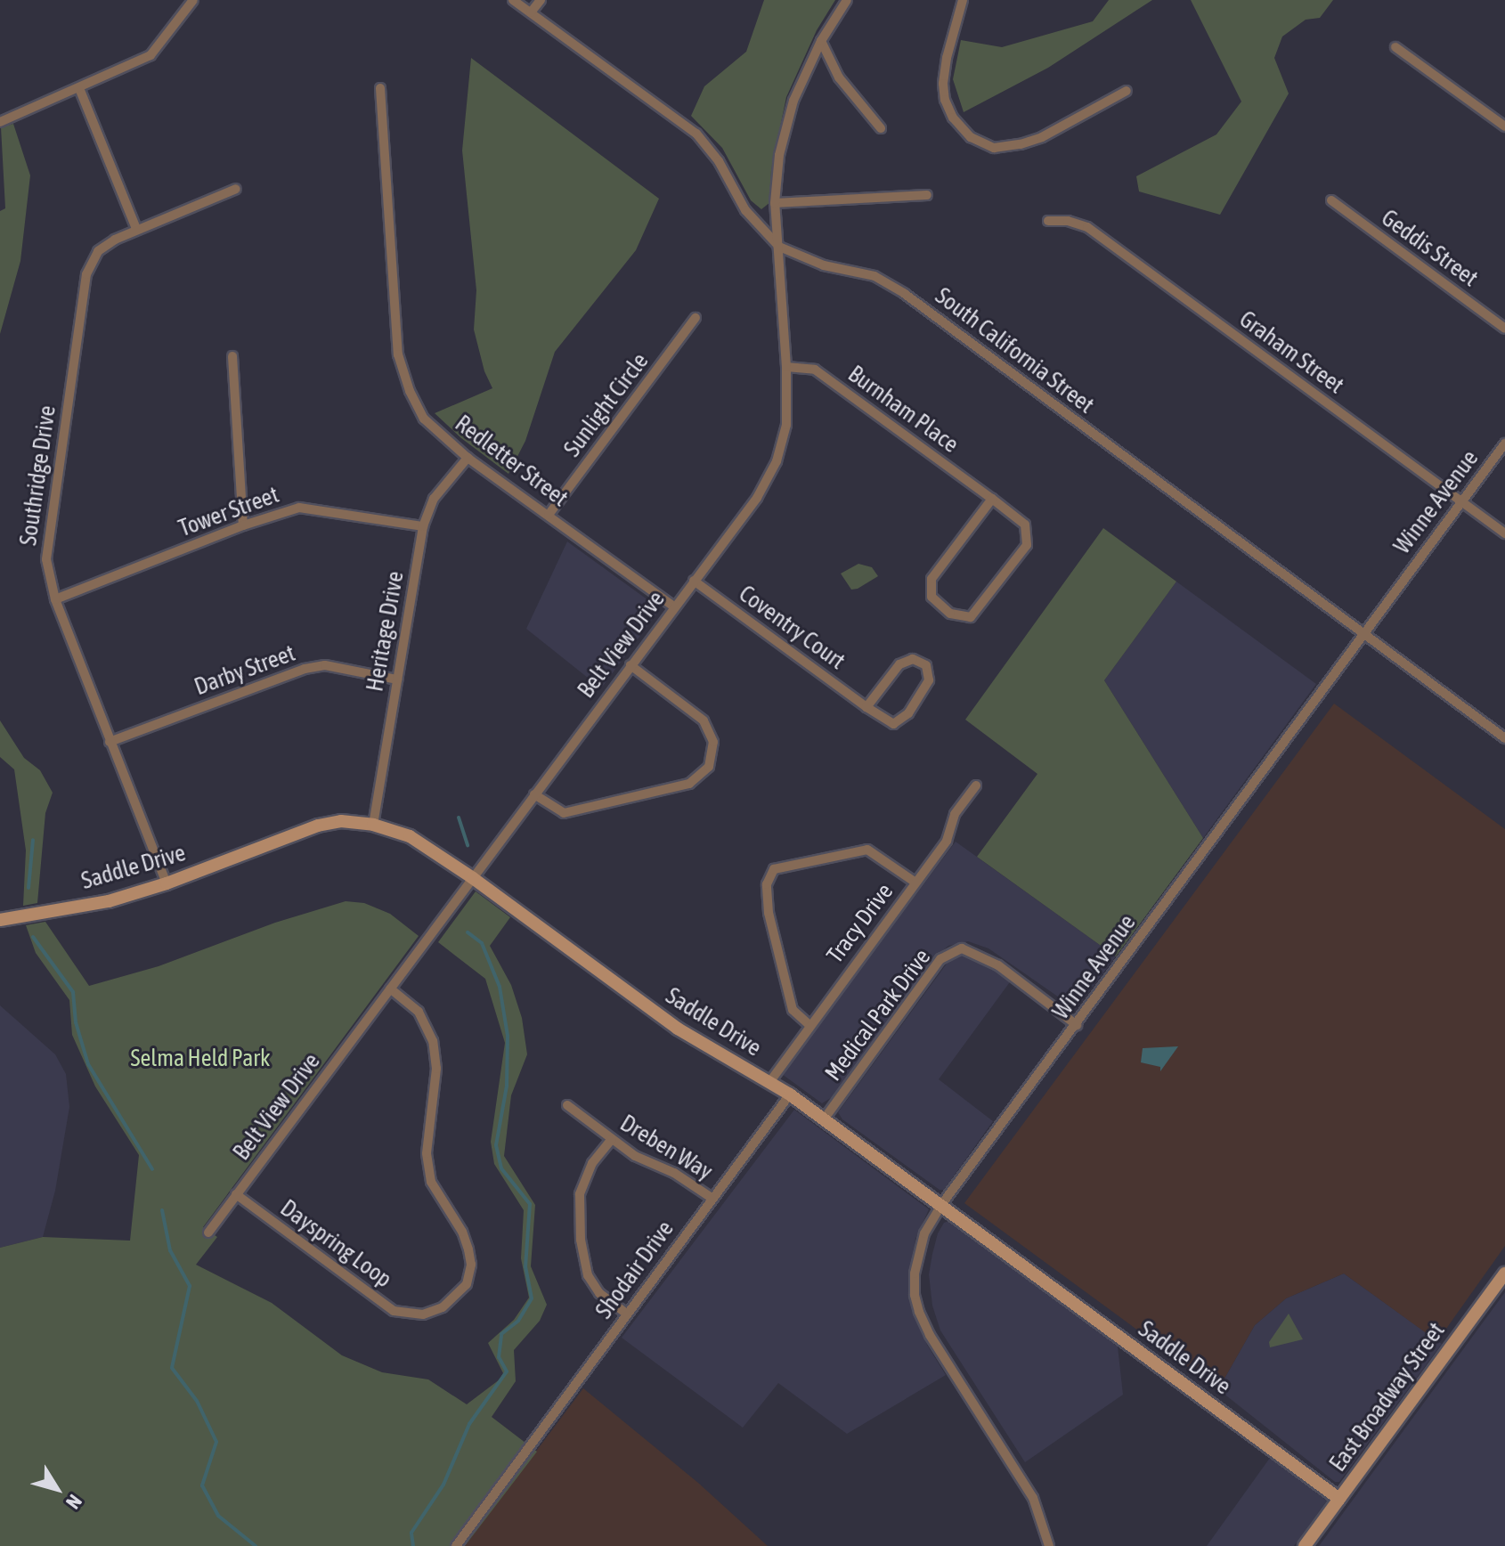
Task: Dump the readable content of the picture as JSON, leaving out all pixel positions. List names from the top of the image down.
{
  "streets": {
    "street": [
      "Geddis Street",
      "South California Street",
      "Graham Street",
      "Sunlight Circle",
      "Burnham Place",
      "Redletter Street",
      "Southridge Drive",
      "Winne Avenue",
      "Tower Street",
      "Coventry Court",
      "Heritage Drive",
      "Belt View Drive",
      "Darby Street",
      "Saddle Drive",
      "Tracy Drive",
      "Medical Park Drive",
      "Dreben Way",
      "Dayspring Loop",
      "Shodair Drive",
      "East Broadway Street"
    ]
  },
  "crossings": [
    ["South California Street", "Winne Avenue"],
    ["South California Street", "Belt View Drive"],
    ["Graham Street", "Winne Avenue"],
    ["Sunlight Circle", "Redletter Street"],
    ["Burnham Place", "Belt View Drive"],
    ["Redletter Street", "Heritage Drive"],
    ["Redletter Street", "Belt View Drive"],
    ["Southridge Drive", "Tower Street"],
    ["Southridge Drive", "Darby Street"],
    ["Southridge Drive", "Saddle Drive"],
    ["Winne Avenue", "Saddle Drive"],
    ["Winne Avenue", "Medical Park Drive"],
    ["Tower Street", "Heritage Drive"],
    ["Coventry Court", "Belt View Drive"],
    ["Heritage Drive", "Darby Street"],
    ["Heritage Drive", "Saddle Drive"],
    ["Belt View Drive", "Saddle Drive"],
    ["Belt View Drive", "Dayspring Loop"],
    ["Saddle Drive", "Tracy Drive"],
    ["Saddle Drive", "Medical Park Drive"],
    ["Saddle Drive", "Shodair Drive"],
    ["Saddle Drive", "East Broadway Street"],
    ["Dreben Way", "Shodair Drive"]
  ],
  "parks": ["Selma Held Park"],
  "north": "bottom right"
}
